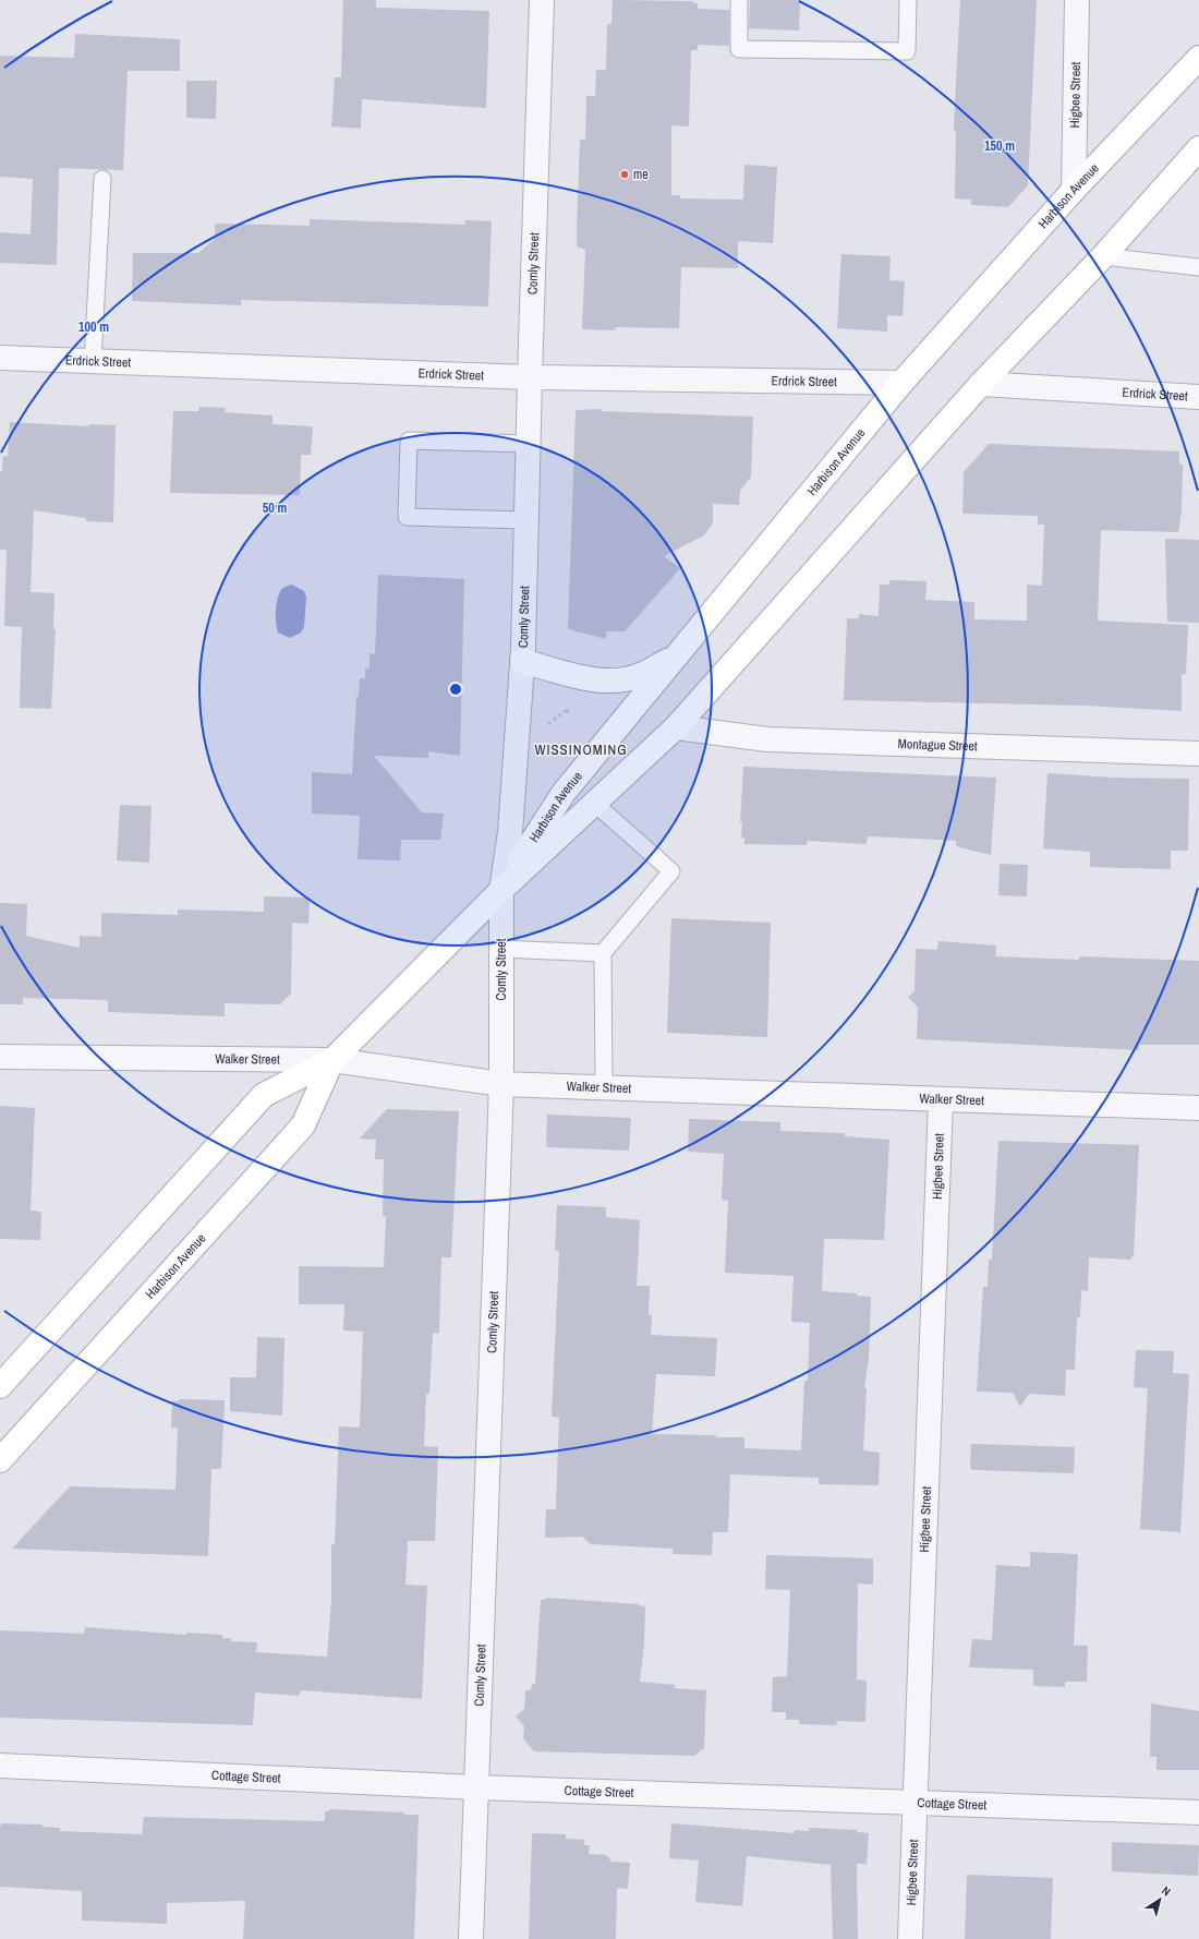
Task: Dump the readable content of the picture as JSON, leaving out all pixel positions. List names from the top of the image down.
{
  "streets": {
    "main road": ["Harbison Avenue"],
    "street": [
      "Higbee Street",
      "Comly Street",
      "Erdrick Street",
      "Montague Street",
      "Walker Street",
      "Cottage Street"
    ]
  },
  "crossings": [
    ["Higbee Street", "Harbison Avenue"],
    ["Higbee Street", "Walker Street"],
    ["Higbee Street", "Cottage Street"],
    ["Harbison Avenue", "Comly Street"],
    ["Harbison Avenue", "Erdrick Street"],
    ["Harbison Avenue", "Montague Street"],
    ["Harbison Avenue", "Walker Street"],
    ["Comly Street", "Erdrick Street"],
    ["Comly Street", "Walker Street"],
    ["Comly Street", "Cottage Street"]
  ],
  "districts": ["WISSINOMING"],
  "places": ["me"],
  "north": "top right",
  "rings": ["150 m", "100 m", "50 m"]
}
